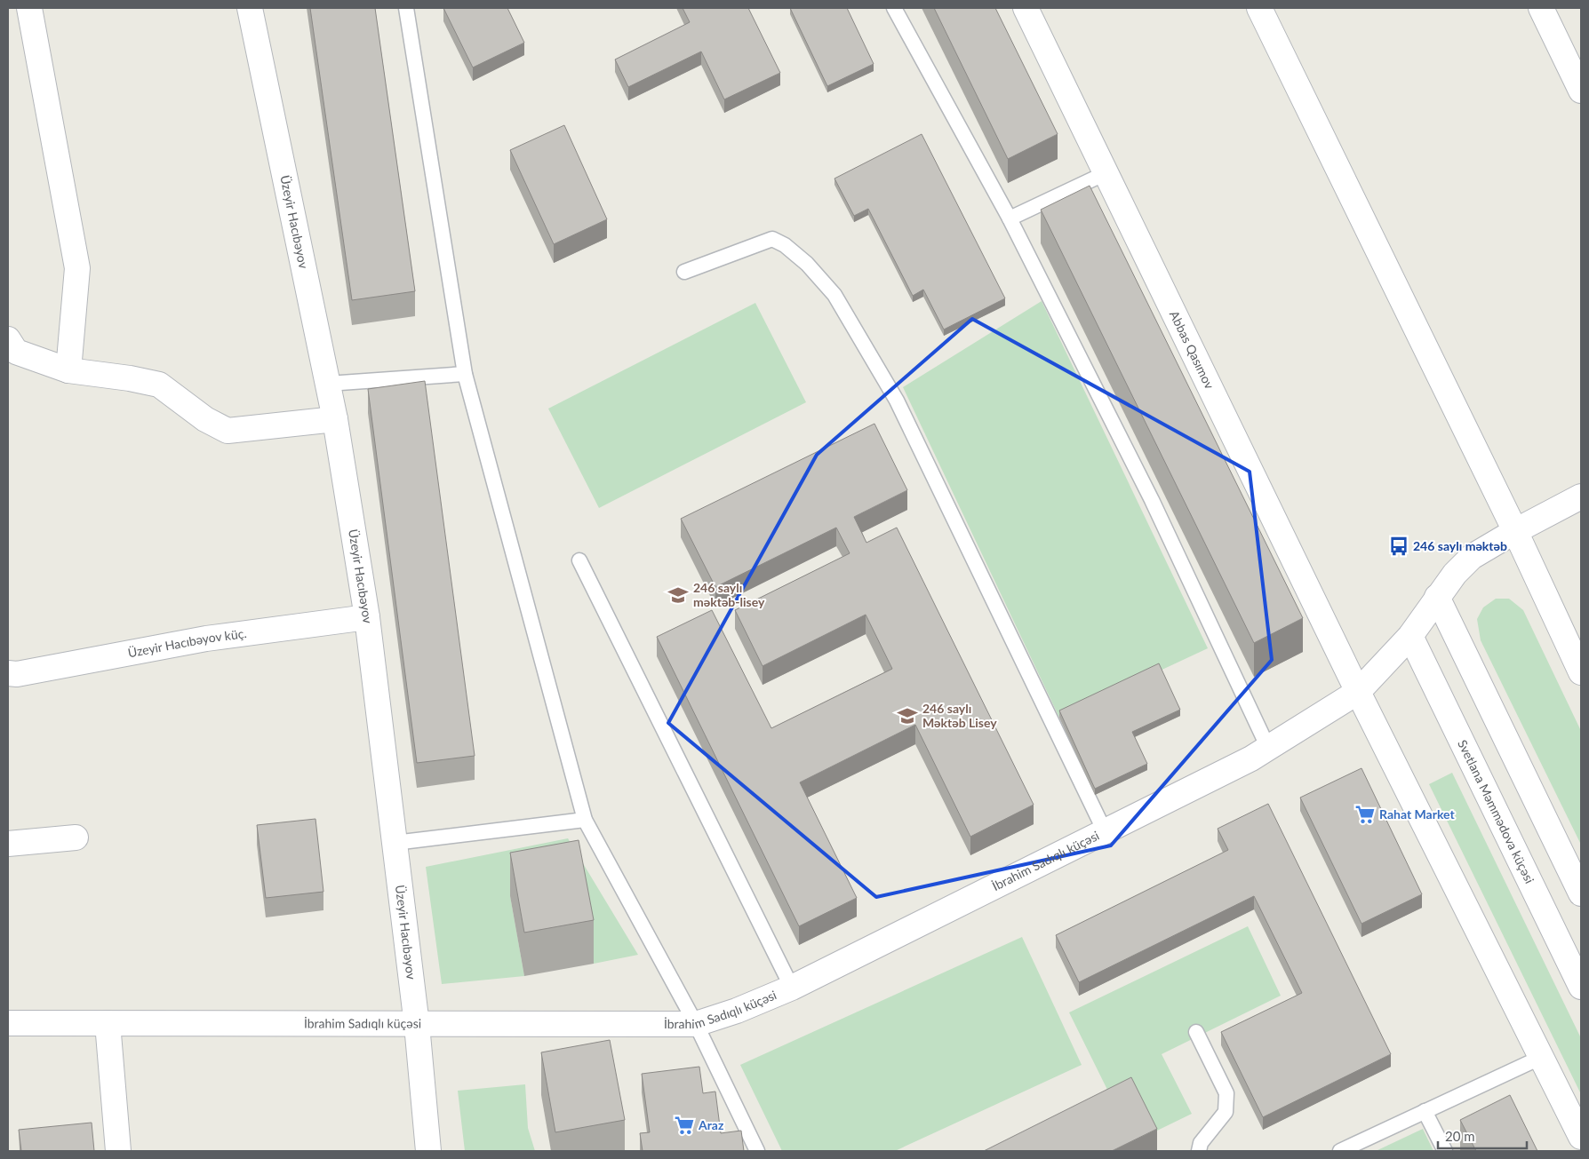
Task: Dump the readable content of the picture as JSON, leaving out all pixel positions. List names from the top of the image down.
{
  "streets": {
    "street": [
      "Üzeyir Hacıbəyov",
      "Abbas Qasımov",
      "Üzeyir Hacıbəyov küç.",
      "Svetlana Məmmədova küçəsi",
      "İbrahim Sadıqlı küçəsi"
    ]
  },
  "crossings": [
    ["Üzeyir Hacıbəyov", "Üzeyir Hacıbəyov küç."],
    ["Üzeyir Hacıbəyov", "İbrahim Sadıqlı küçəsi"],
    ["Abbas Qasımov", "İbrahim Sadıqlı küçəsi"],
    ["Svetlana Məmmədova küçəsi", "İbrahim Sadıqlı küçəsi"]
  ],
  "places": {
    "bus stop": ["246 saylı mәktәb"],
    "school or university": ["246 saylı məktəb-lisey", "246 saylı Məktəb Lisey"],
    "supermarket": ["Rahat Market", "Araz"]
  },
  "scale_bar": "20 m"
}
